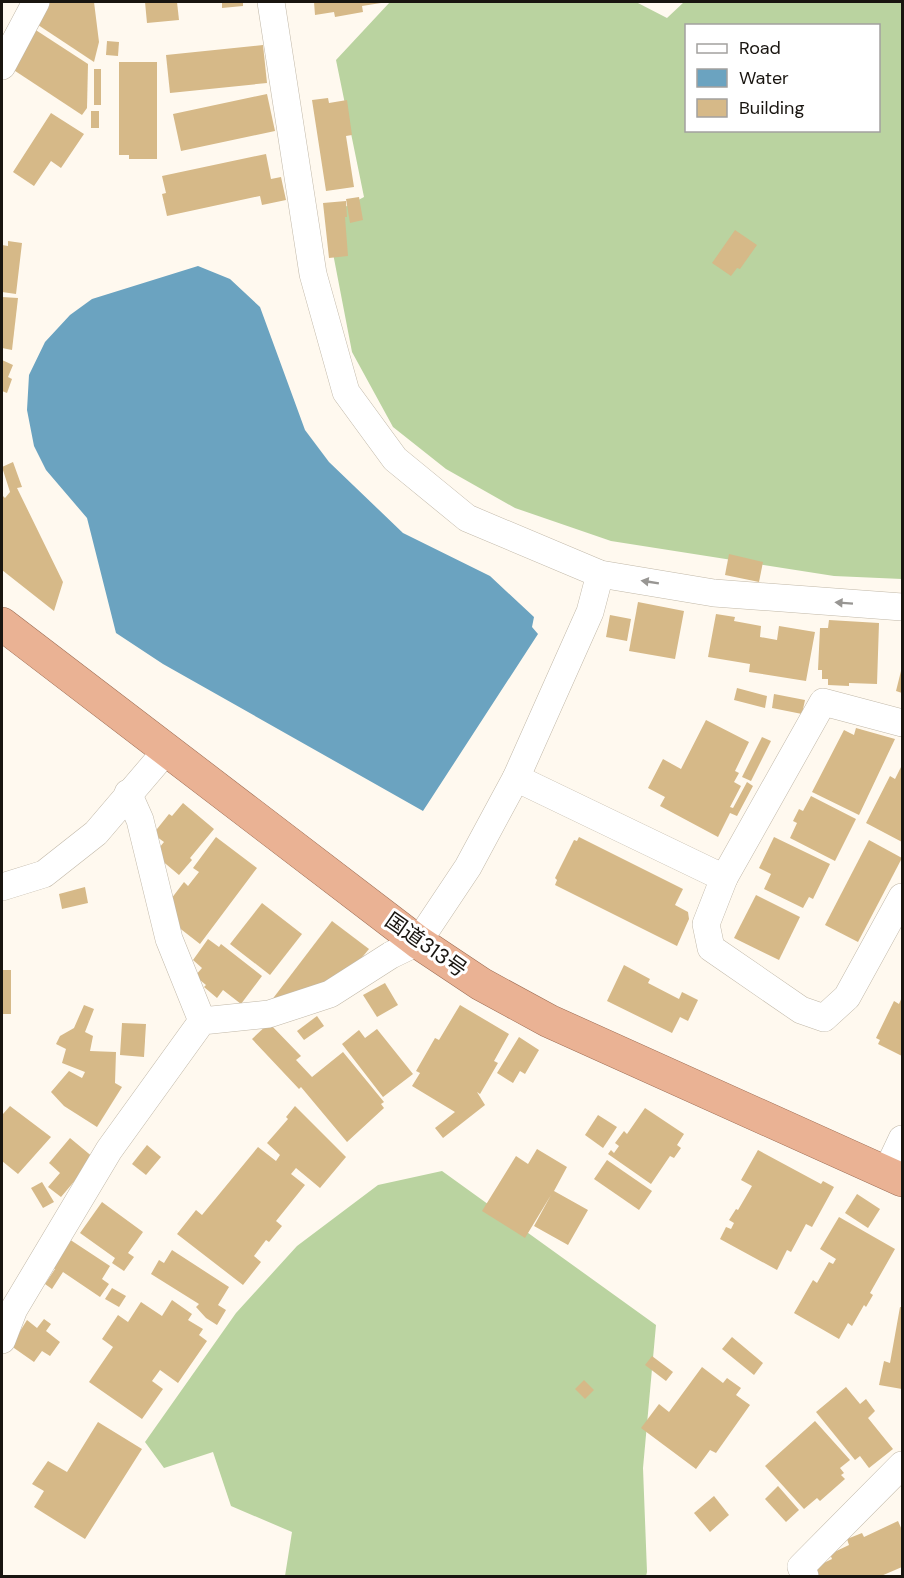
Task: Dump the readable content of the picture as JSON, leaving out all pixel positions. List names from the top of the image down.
{
  "streets": {
    "highway": ["国道313号"]
  },
  "legend": ["Road", "Water", "Building"]
}
